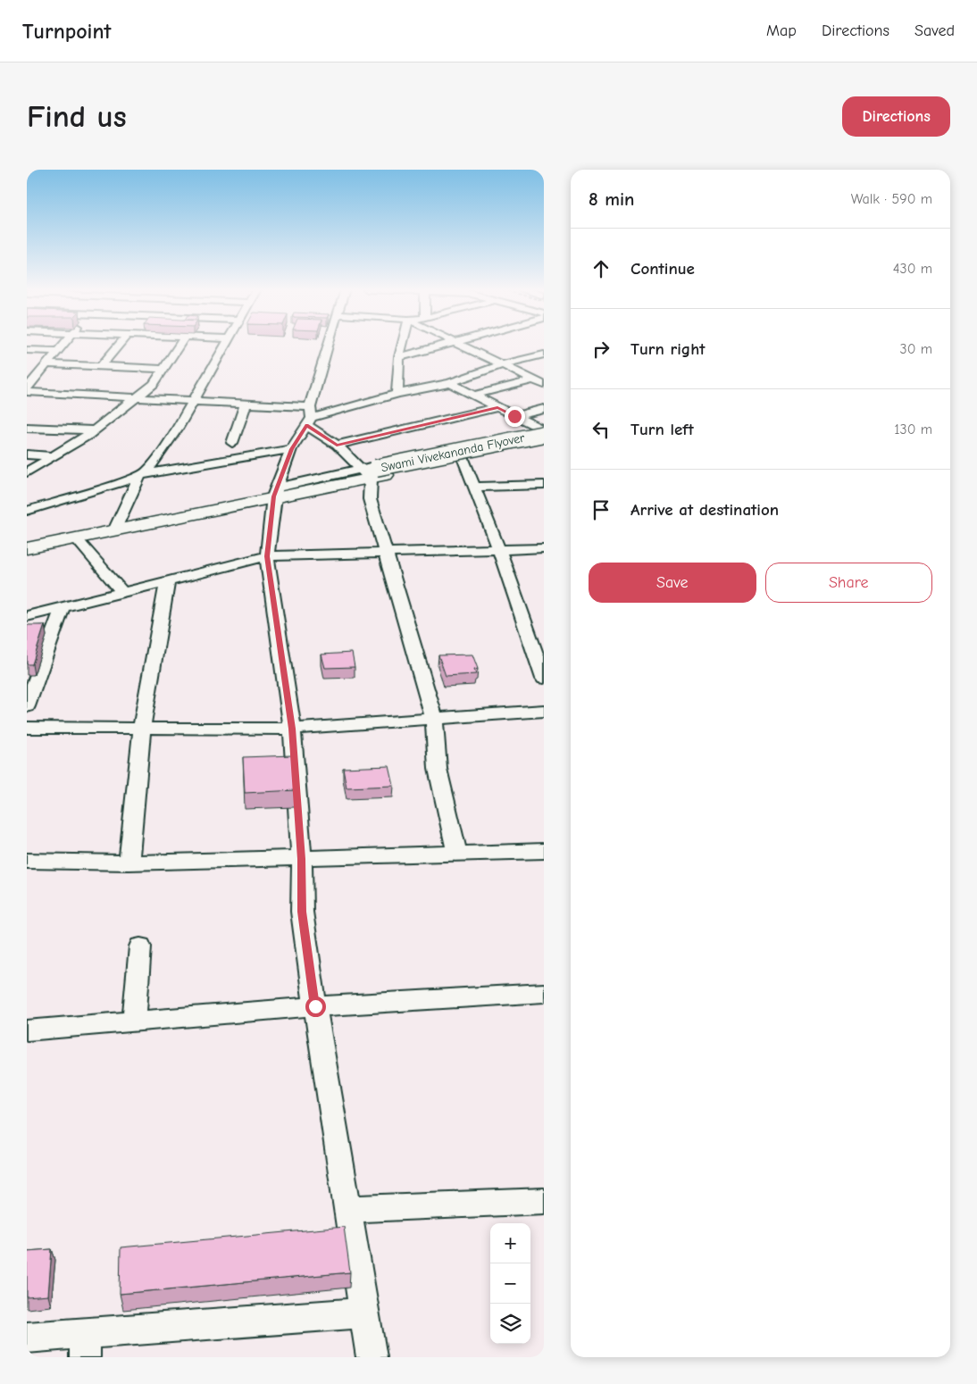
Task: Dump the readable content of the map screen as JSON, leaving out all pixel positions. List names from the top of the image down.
{
  "streets": {
    "main road": ["Swami Vivekananda Flyover"]
  },
  "page": {
    "header": "Turnpoint",
    "nav": ["Map", "Directions", "Saved"],
    "buttons": [
      "Directions",
      ["Save", "Share"]
    ],
    "title": "Find us",
    "heading": ["8 min", "Walk · 590 m"],
    "list": [
      ["Continue", "430 m"],
      ["Turn right", "30 m"],
      ["Turn left", "130 m"],
      "Arrive at destination"
    ],
    "map_buttons": ["+", "−"]
  }
}
